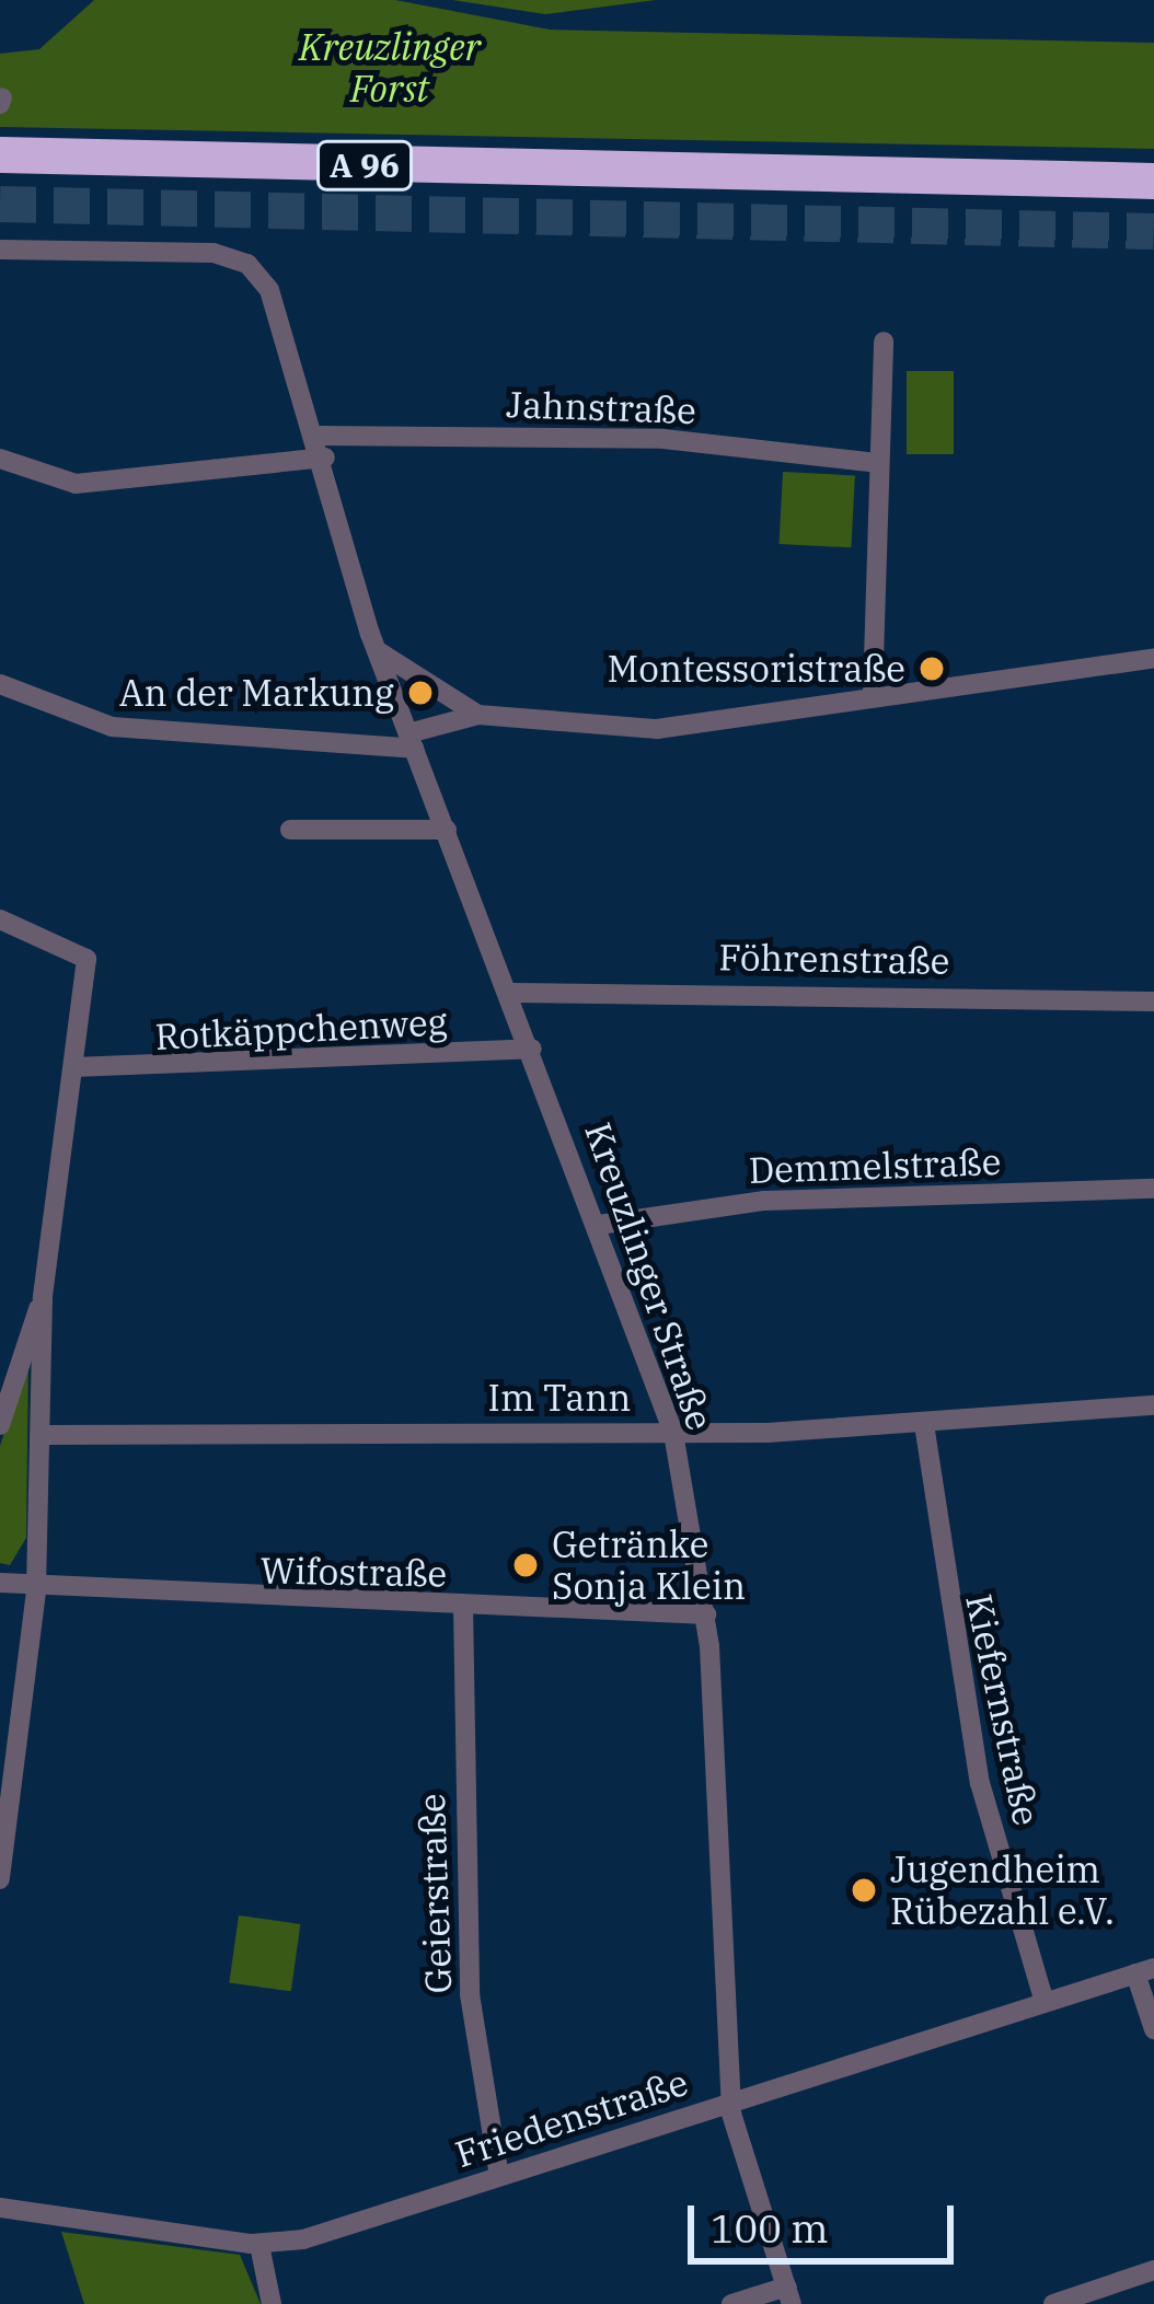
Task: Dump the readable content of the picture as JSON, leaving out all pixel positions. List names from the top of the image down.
{
  "streets": {
    "highway": ["A 96"],
    "street": [
      "Jahnstraße",
      "Föhrenstraße",
      "Rotkäppchenweg",
      "Demmelstraße",
      "Kreuzlinger Straße",
      "Im Tann",
      "Wifostraße",
      "Kiefernstraße",
      "Geierstraße",
      "Friedenstraße"
    ]
  },
  "crossings": [
    ["Jahnstraße", "Kreuzlinger Straße"],
    ["Föhrenstraße", "Kreuzlinger Straße"],
    ["Rotkäppchenweg", "Kreuzlinger Straße"],
    ["Demmelstraße", "Kreuzlinger Straße"],
    ["Kreuzlinger Straße", "Im Tann"],
    ["Kreuzlinger Straße", "Wifostraße"],
    ["Kreuzlinger Straße", "Friedenstraße"],
    ["Im Tann", "Kiefernstraße"],
    ["Wifostraße", "Geierstraße"],
    ["Kiefernstraße", "Friedenstraße"],
    ["Geierstraße", "Friedenstraße"]
  ],
  "parks": ["Kreuzlinger Forst"],
  "places": [
    "Montessoristraße",
    "An der Markung",
    "Getränke Sonja Klein",
    "Jugendheim Rübezahl e.V."
  ],
  "scale_bar": "100 m"
}
